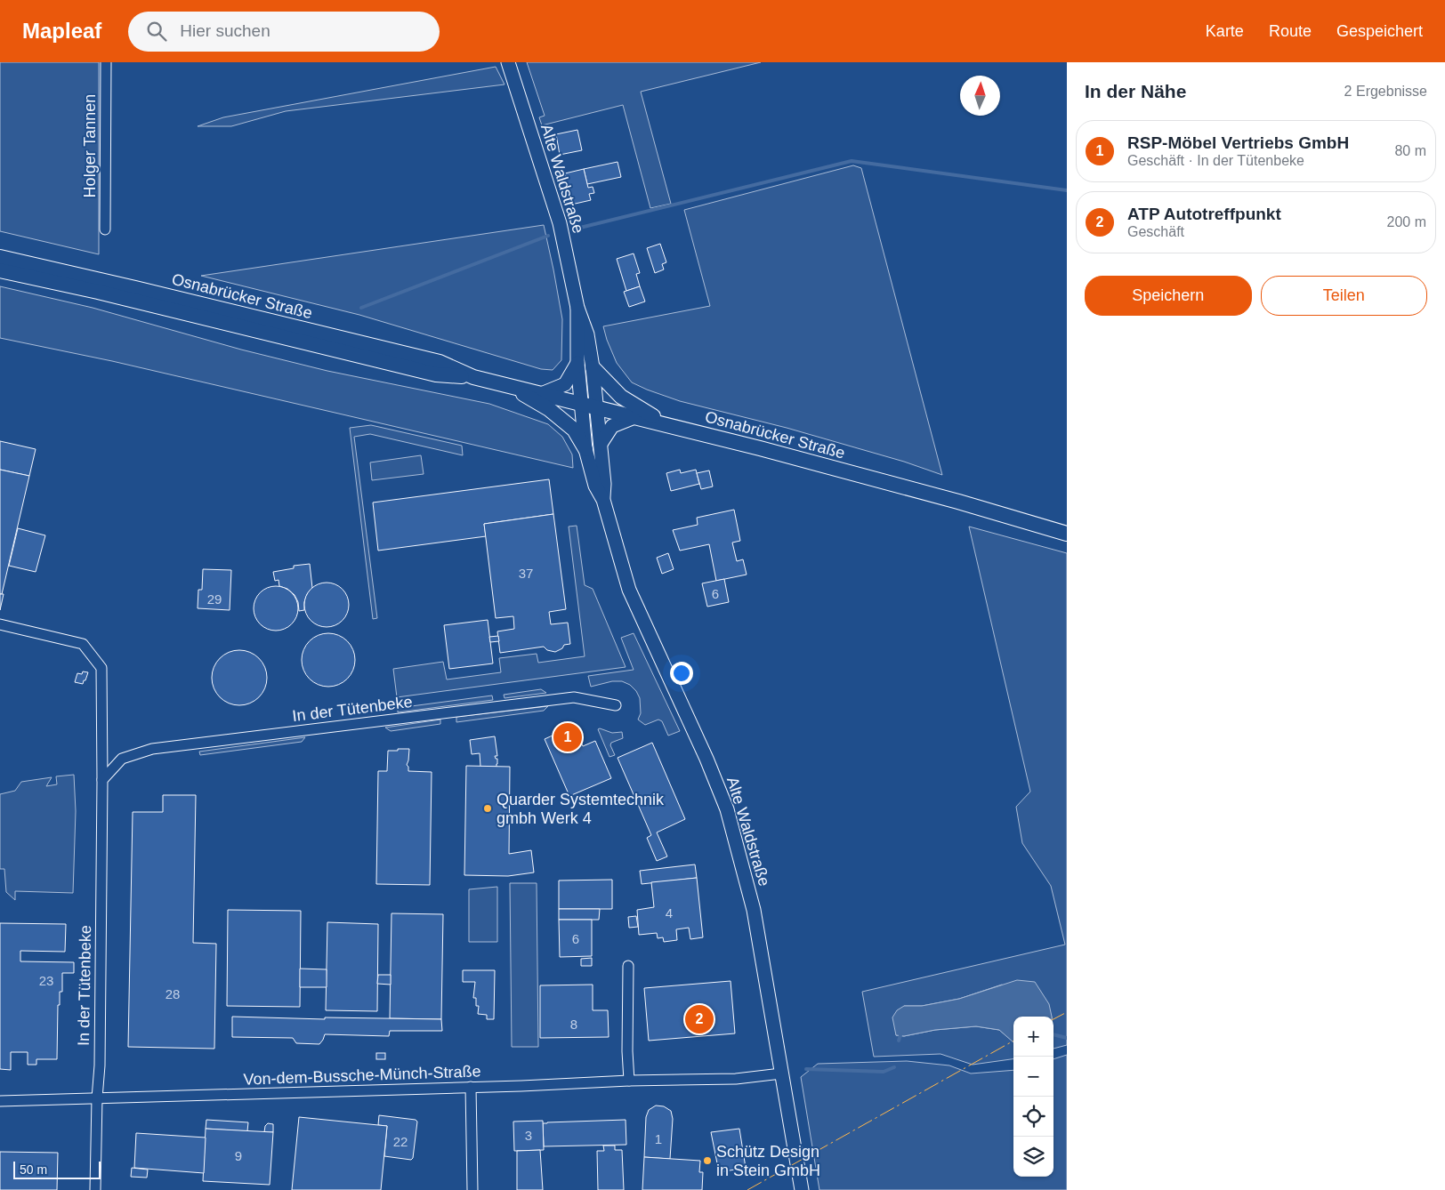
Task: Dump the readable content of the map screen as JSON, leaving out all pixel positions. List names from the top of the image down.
{
  "streets": {
    "main road": ["Osnabrücker Straße"],
    "street": [
      "Holger Tannen",
      "Alte Waldstraße",
      "In der Tütenbeke",
      "Von-dem-Bussche-Münch-Straße"
    ]
  },
  "crossings": [
    ["Alte Waldstraße", "Osnabrücker Straße"],
    ["Alte Waldstraße", "Von-dem-Bussche-Münch-Straße"],
    ["In der Tütenbeke", "Von-dem-Bussche-Münch-Straße"]
  ],
  "places": ["Quarder Systemtechnik gmbh Werk 4", "Schütz Design in Stein GmbH"],
  "house_numbers": [
    "37",
    "6",
    "29",
    "4",
    "6",
    "23",
    "28",
    "8",
    "3",
    "1",
    "22",
    "9"
  ],
  "scale_bar": "50 m",
  "north": "top",
  "page": {
    "header": "Mapleaf",
    "search": "Hier suchen",
    "nav": ["Karte", "Route", "Gespeichert"],
    "heading": ["In der Nähe", "2 Ergebnisse"],
    "list": [
      {
        "mark": "1",
        "name": "RSP-Möbel Vertriebs GmbH",
        "note": "Geschäft · In der Tütenbeke",
        "value": "80 m"
      },
      {
        "mark": "2",
        "name": "ATP Autotreffpunkt",
        "note": "Geschäft",
        "value": "200 m"
      }
    ],
    "buttons": ["Speichern", "Teilen"],
    "pins": ["1", "2"],
    "map_buttons": ["+", "−"],
    "scale": "50 m"
  }
}
